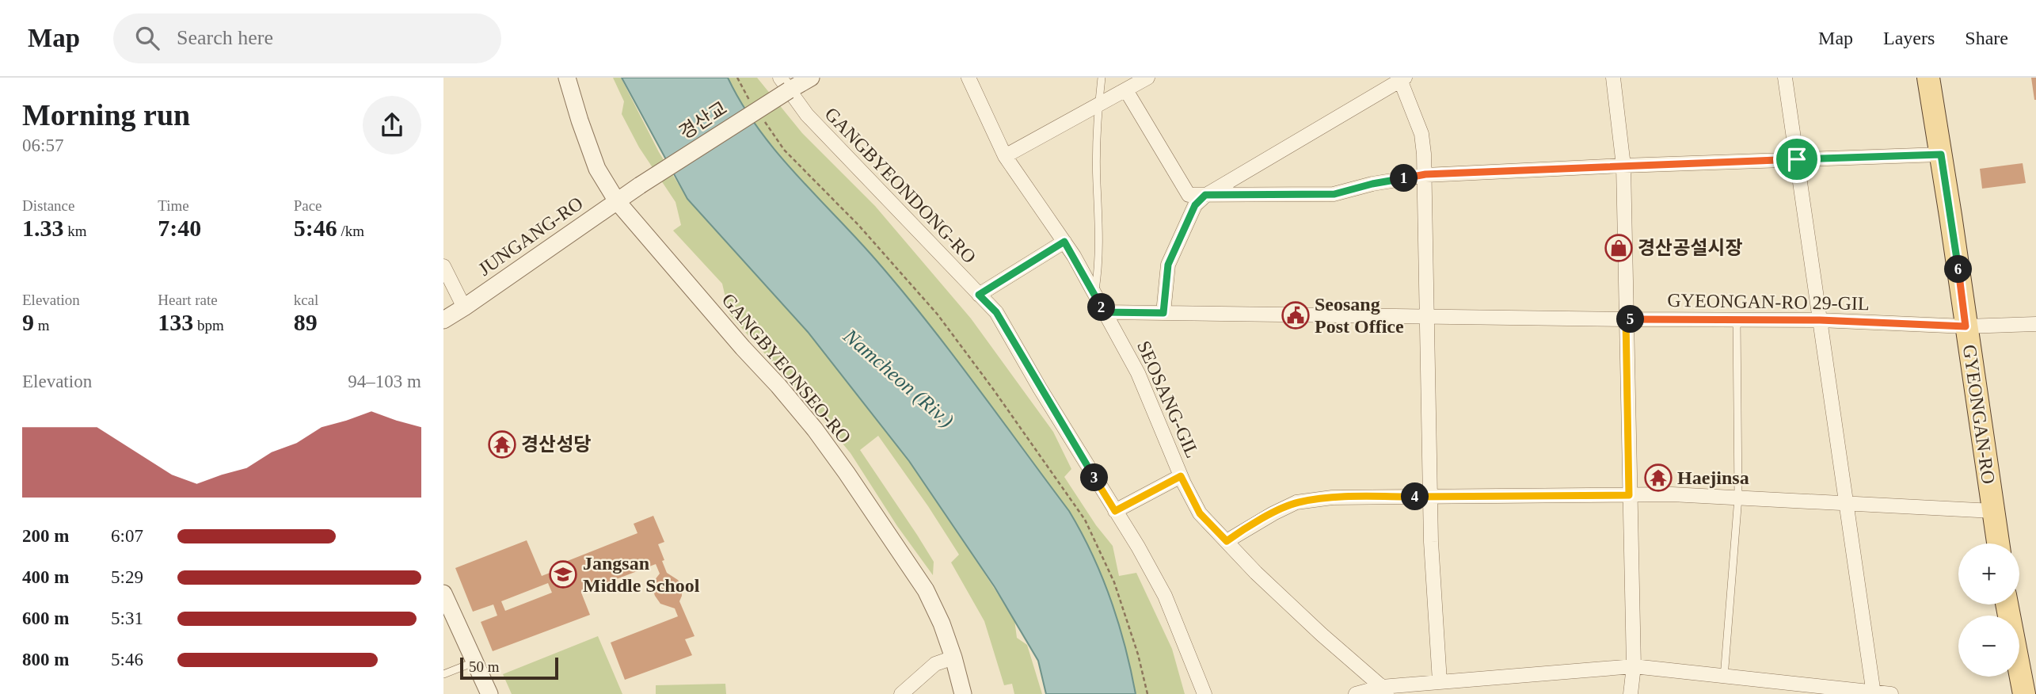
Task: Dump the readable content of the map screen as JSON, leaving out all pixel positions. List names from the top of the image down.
{
  "streets": {
    "main road": ["GYEONGAN-RO"],
    "street": [
      "경산교",
      "GANGBYEONDONG-RO",
      "JUNGANG-RO",
      "GYEONGAN-RO 29-GIL",
      "GANGBYEONSEO-RO",
      "SEOSANG-GIL"
    ]
  },
  "crossings": [
    ["경산교", "GANGBYEONDONG-RO"],
    ["경산교", "JUNGANG-RO"],
    ["JUNGANG-RO", "GANGBYEONSEO-RO"],
    ["GYEONGAN-RO 29-GIL", "SEOSANG-GIL"],
    ["GYEONGAN-RO 29-GIL", "GYEONGAN-RO"]
  ],
  "water": ["Namcheon (Riv.)"],
  "places": {
    "shop": ["경산공설시장"],
    "public building": ["Seosang Post Office"],
    "temple": ["경산성당", "Haejinsa"],
    "school or university": ["Jangsan Middle School"]
  },
  "scale_bar": "50 m",
  "page": {
    "header": "Map",
    "search": "Search here",
    "nav": ["Map", "Layers", "Share"],
    "heading": ["Morning run", "06:57"],
    "pins": [
      "1",
      "6",
      "2",
      "5",
      "3",
      "4"
    ],
    "stats": [
      ["Distance", "1.33 km"],
      ["Time", "7:40"],
      ["Pace", "5:46 /km"],
      ["Elevation", "9 m"],
      ["Heart rate", "133 bpm"],
      ["kcal", "89"]
    ],
    "chart": ["Elevation", "94–103 m"],
    "list": [
      {
        "name": "200 m",
        "note": "6:07"
      },
      {
        "name": "400 m",
        "note": "5:29"
      },
      {
        "name": "600 m",
        "note": "5:31"
      },
      {
        "name": "800 m",
        "note": "5:46"
      }
    ],
    "map_buttons": ["+", "−"],
    "scale": "50 m"
  }
}
